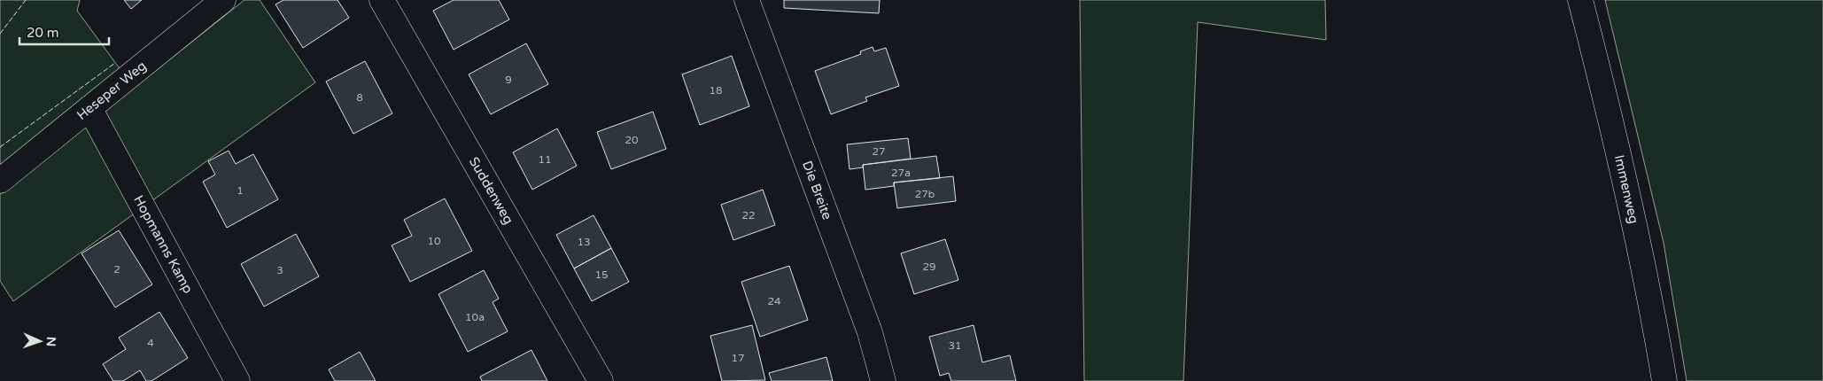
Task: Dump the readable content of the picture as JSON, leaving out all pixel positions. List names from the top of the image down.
{
  "streets": {
    "street": [
      "Heseper Weg",
      "Die Breite",
      "Immenweg",
      "Suddenweg",
      "Hopmanns Kamp"
    ]
  },
  "crossings": [
    ["Heseper Weg", "Hopmanns Kamp"]
  ],
  "house_numbers": [
    "9",
    "18",
    "8",
    "20",
    "27",
    "11",
    "27a",
    "1",
    "27b",
    "22",
    "10",
    "13",
    "29",
    "2",
    "3",
    "15",
    "24",
    "10a",
    "4",
    "31",
    "17"
  ],
  "scale_bar": "20 m",
  "north": "right"
}
